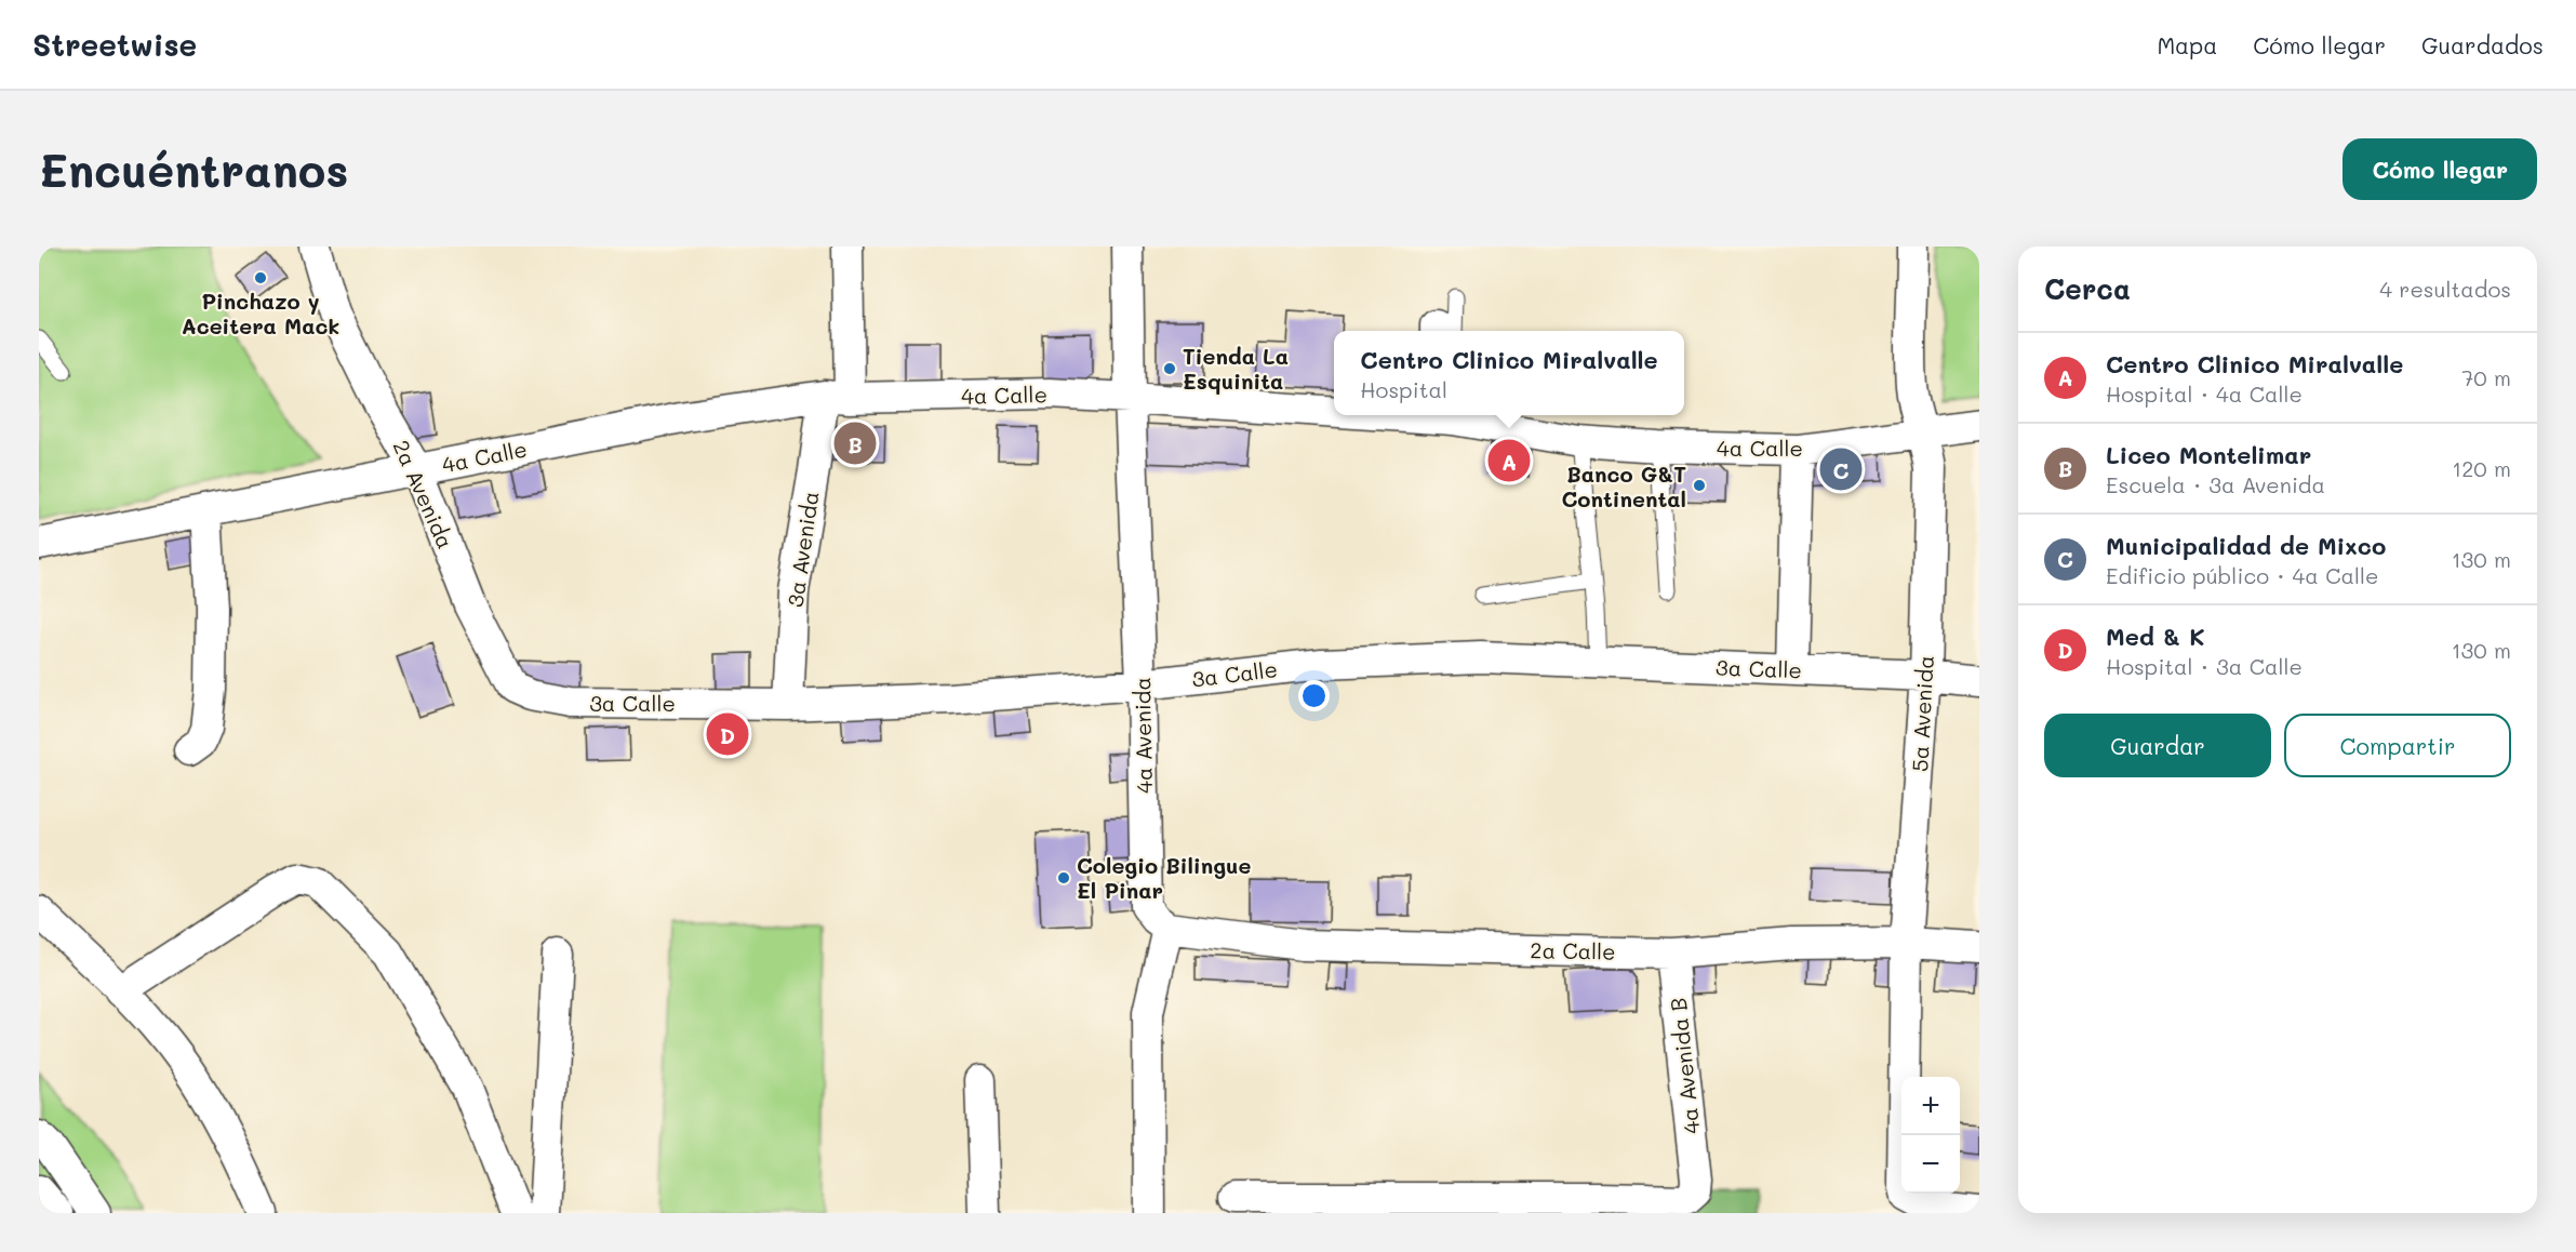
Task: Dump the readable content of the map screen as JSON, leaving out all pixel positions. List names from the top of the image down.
{
  "streets": {
    "street": [
      "4a Calle",
      "2a Avenida",
      "3a Avenida",
      "3a Calle",
      "5a Avenida",
      "4a Avenida",
      "2a Calle",
      "4a Avenida B"
    ]
  },
  "crossings": [
    ["4a Calle", "2a Avenida"],
    ["4a Calle", "3a Avenida"],
    ["4a Calle", "5a Avenida"],
    ["4a Calle", "4a Avenida"],
    ["2a Avenida", "3a Calle"],
    ["3a Avenida", "3a Calle"],
    ["3a Calle", "5a Avenida"],
    ["3a Calle", "4a Avenida"],
    ["5a Avenida", "2a Calle"],
    ["4a Avenida", "2a Calle"],
    ["2a Calle", "4a Avenida B"]
  ],
  "places": [
    "Pinchazo y Aceitera Mack",
    "Tienda La Esquinita",
    "Banco G&T Continental",
    "Colegio Bilingue El Pinar"
  ],
  "page": {
    "header": "Streetwise",
    "nav": ["Mapa", "Cómo llegar", "Guardados"],
    "buttons": [
      "Cómo llegar",
      ["Guardar", "Compartir"]
    ],
    "title": "Encuéntranos",
    "heading": ["Cerca", "4 resultados"],
    "popup": ["Centro Clinico Miralvalle", "Hospital"],
    "list": [
      {
        "mark": "A",
        "name": "Centro Clinico Miralvalle",
        "note": "Hospital · 4a Calle",
        "value": "70 m"
      },
      {
        "mark": "B",
        "name": "Liceo Montelimar",
        "note": "Escuela · 3a Avenida",
        "value": "120 m"
      },
      {
        "mark": "C",
        "name": "Municipalidad de Mixco",
        "note": "Edificio público · 4a Calle",
        "value": "130 m"
      },
      {
        "mark": "D",
        "name": "Med & K",
        "note": "Hospital · 3a Calle",
        "value": "130 m"
      }
    ],
    "pins": [
      "B",
      "A",
      "C",
      "D"
    ],
    "map_buttons": ["+", "−"]
  }
}
